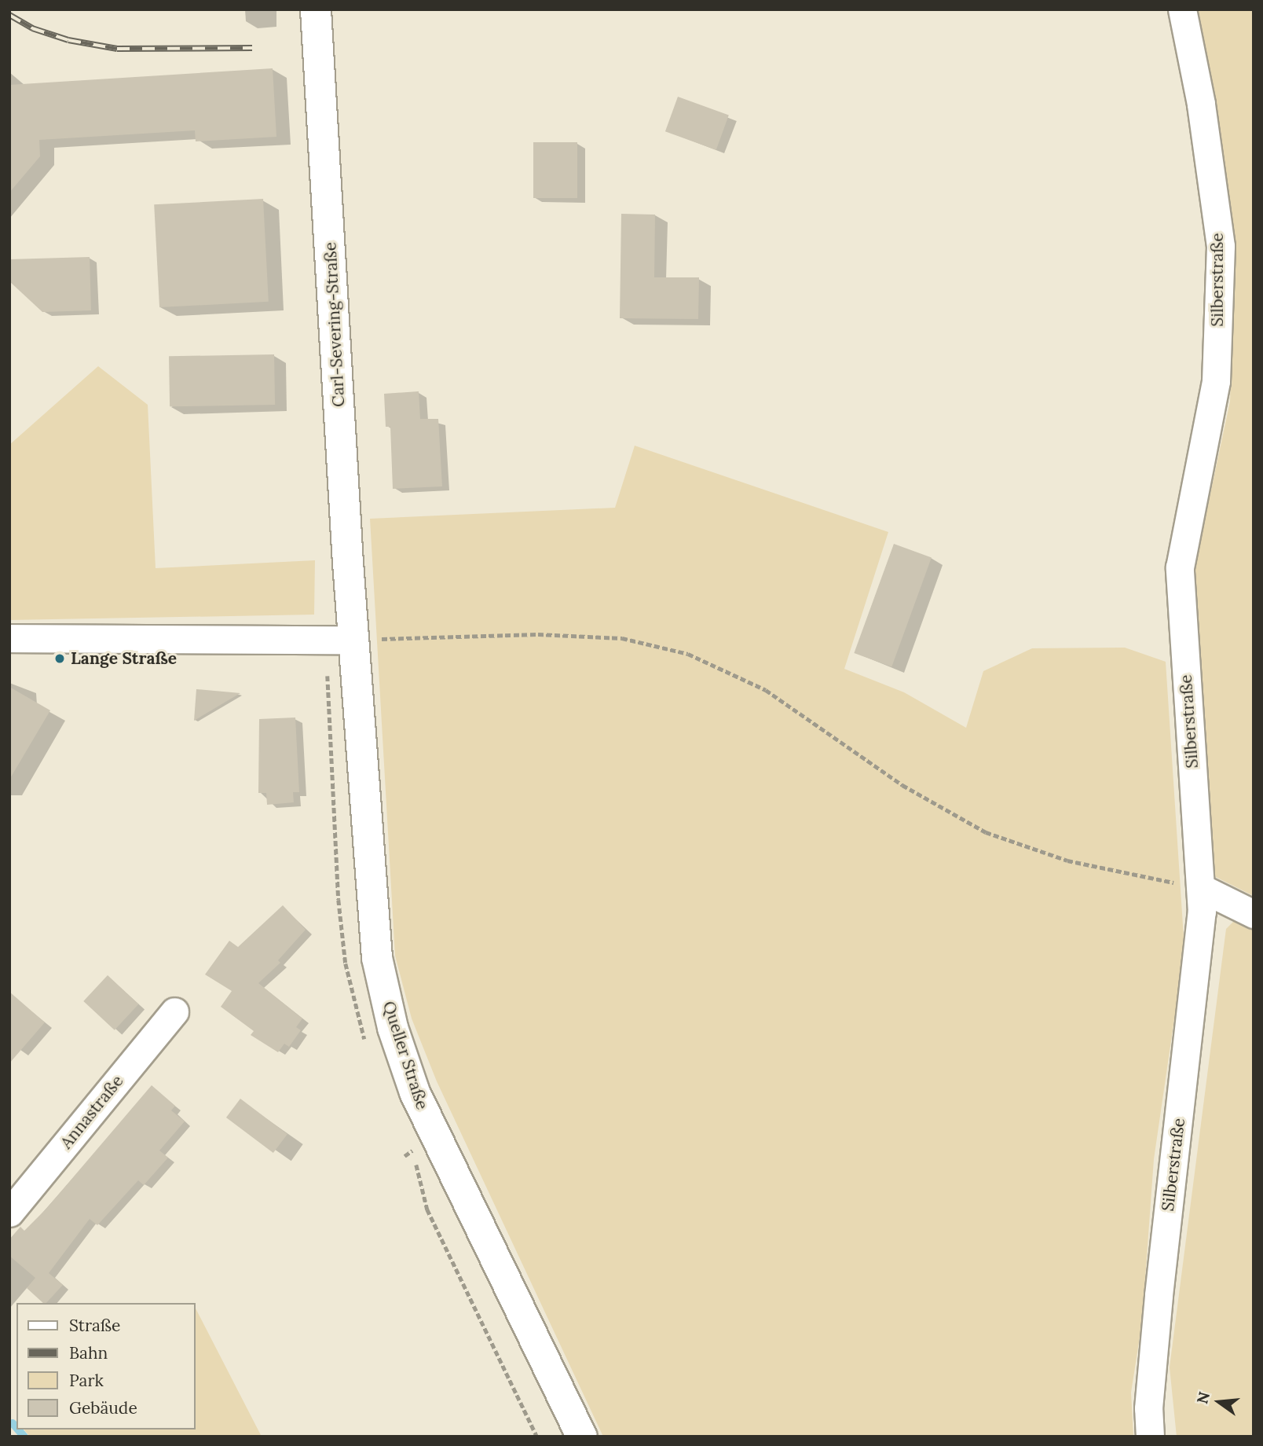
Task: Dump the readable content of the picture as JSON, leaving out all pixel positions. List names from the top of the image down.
{
  "streets": {
    "street": [
      "Silberstraße",
      "Carl-Severing-Straße",
      "Queller Straße",
      "Annastraße"
    ]
  },
  "crossings": [
    ["Carl-Severing-Straße", "Queller Straße"]
  ],
  "places": ["Lange Straße"],
  "legend": [
    "Straße",
    "Bahn",
    "Park",
    "Gebäude"
  ],
  "north": "left"
}
